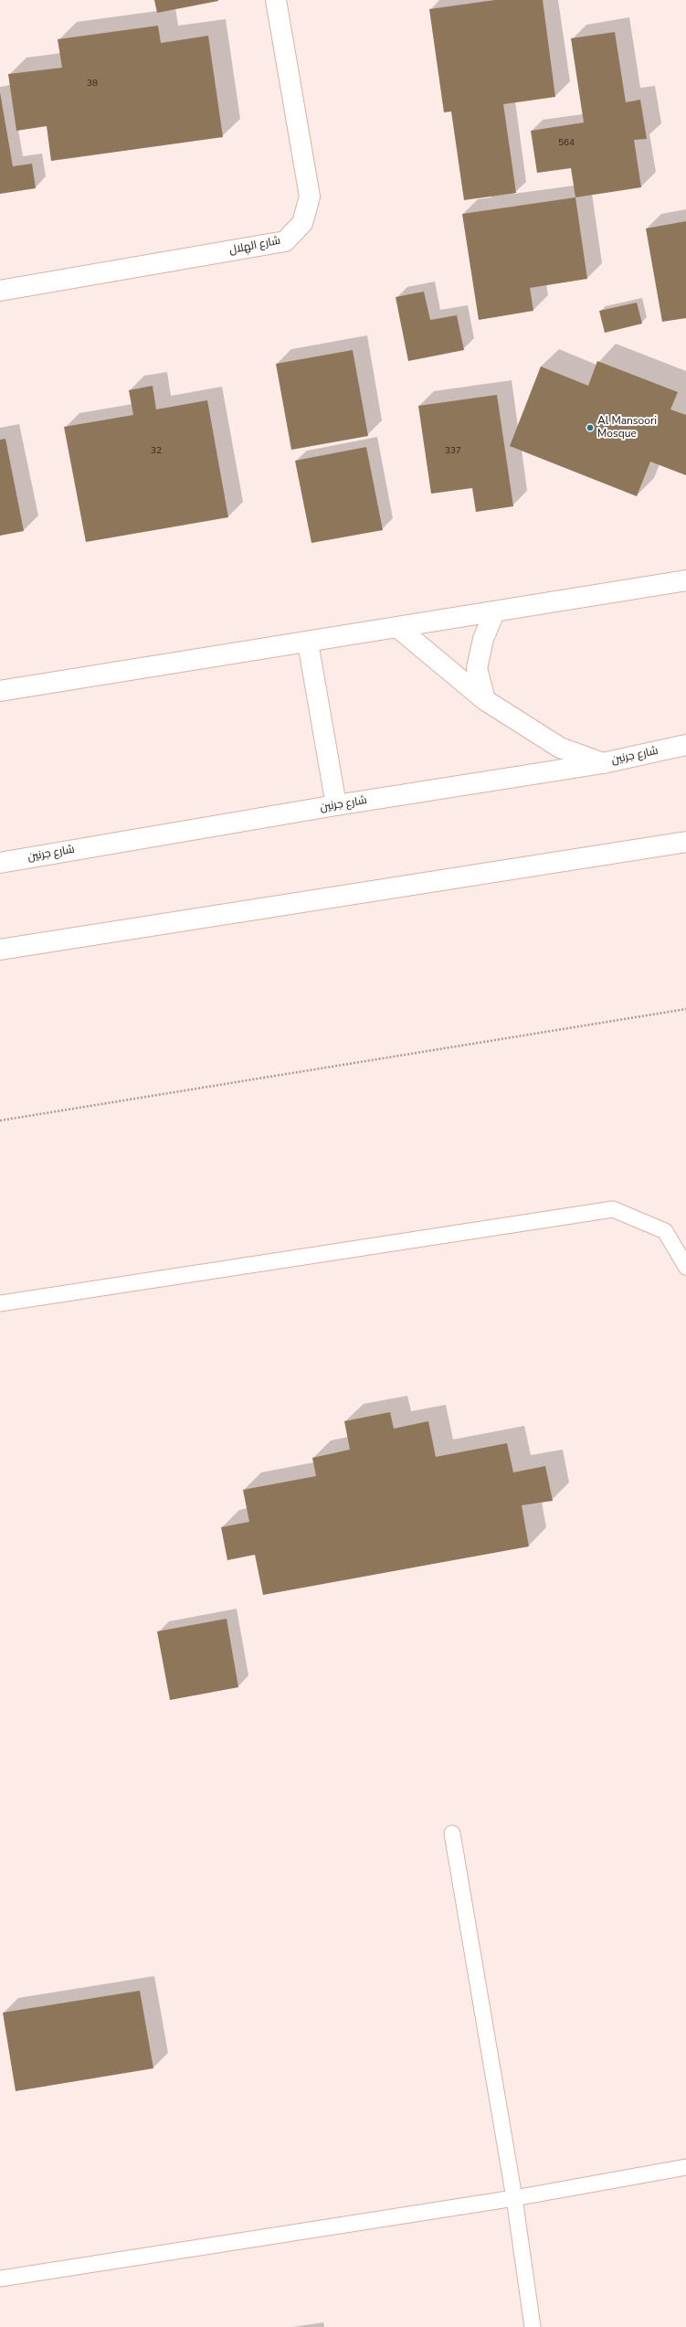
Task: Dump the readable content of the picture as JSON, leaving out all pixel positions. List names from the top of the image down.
{
  "streets": {
    "street": ["شارع الهِلال", "شارع جرنين"]
  },
  "places": ["Al Mansoori Mosque"],
  "house_numbers": [
    "38",
    "564",
    "32",
    "337"
  ]
}
